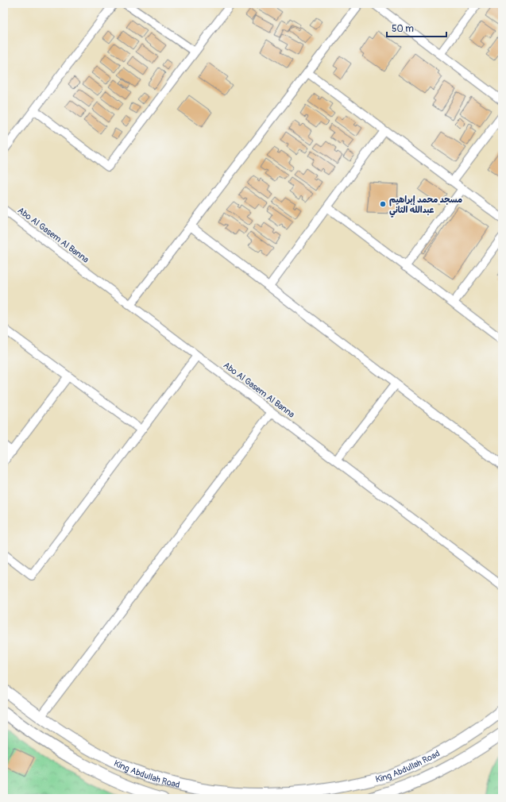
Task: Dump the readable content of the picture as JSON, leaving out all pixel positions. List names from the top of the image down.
{
  "streets": {
    "street": ["Abo Al Gasem Al Banna", "King Abdullah Road"]
  },
  "places": ["مسجد محمد إبراهيم عبدالله الثاني"],
  "scale_bar": "50 m"
}
